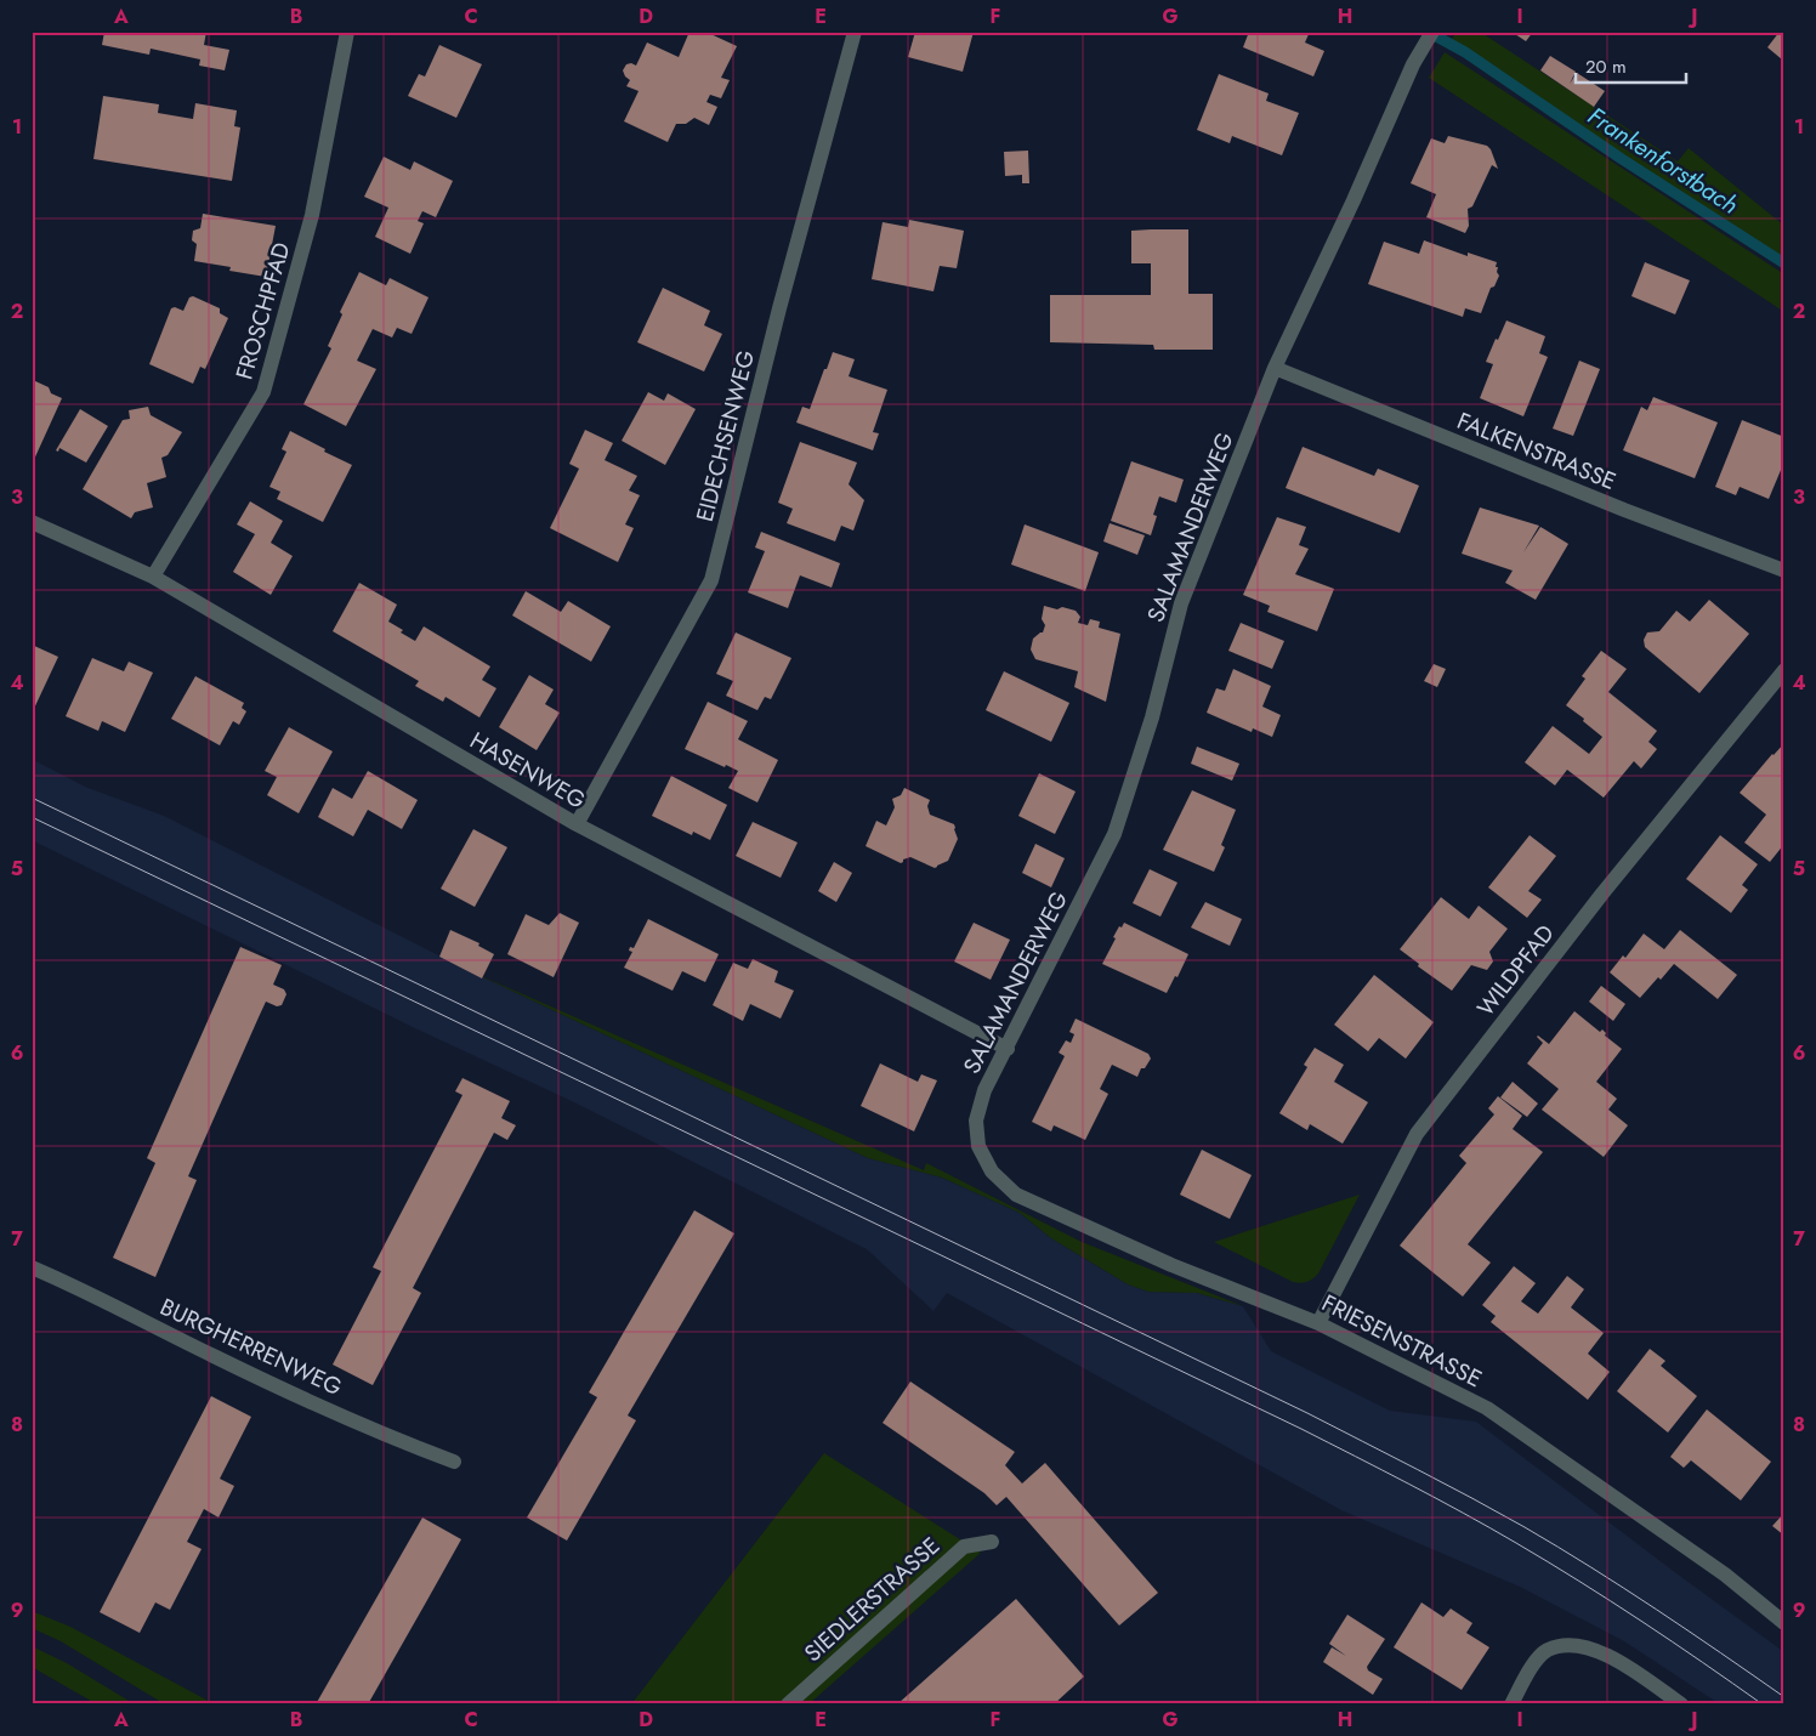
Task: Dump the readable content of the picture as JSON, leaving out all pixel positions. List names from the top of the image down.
{
  "streets": {
    "street": [
      "FROSCHPFAD",
      "EIDECHSENWEG",
      "FALKENSTRASSE",
      "SALAMANDERWEG",
      "HASENWEG",
      "WILDPFAD",
      "FRIESENSTRASSE",
      "BURGHERRENWEG",
      "SIEDLERSTRASSE"
    ]
  },
  "crossings": [
    ["FROSCHPFAD", "HASENWEG"],
    ["EIDECHSENWEG", "HASENWEG"],
    ["FALKENSTRASSE", "SALAMANDERWEG"],
    ["SALAMANDERWEG", "HASENWEG"],
    ["SALAMANDERWEG", "FRIESENSTRASSE"],
    ["WILDPFAD", "FRIESENSTRASSE"]
  ],
  "water": ["Frankenforstbach"],
  "scale_bar": "20 m",
  "grid": {
    "columns": [
      "A",
      "B",
      "C",
      "D",
      "E",
      "F",
      "G",
      "H",
      "I",
      "J"
    ],
    "rows": [
      "1",
      "2",
      "3",
      "4",
      "5",
      "6",
      "7",
      "8",
      "9"
    ]
  }
}
